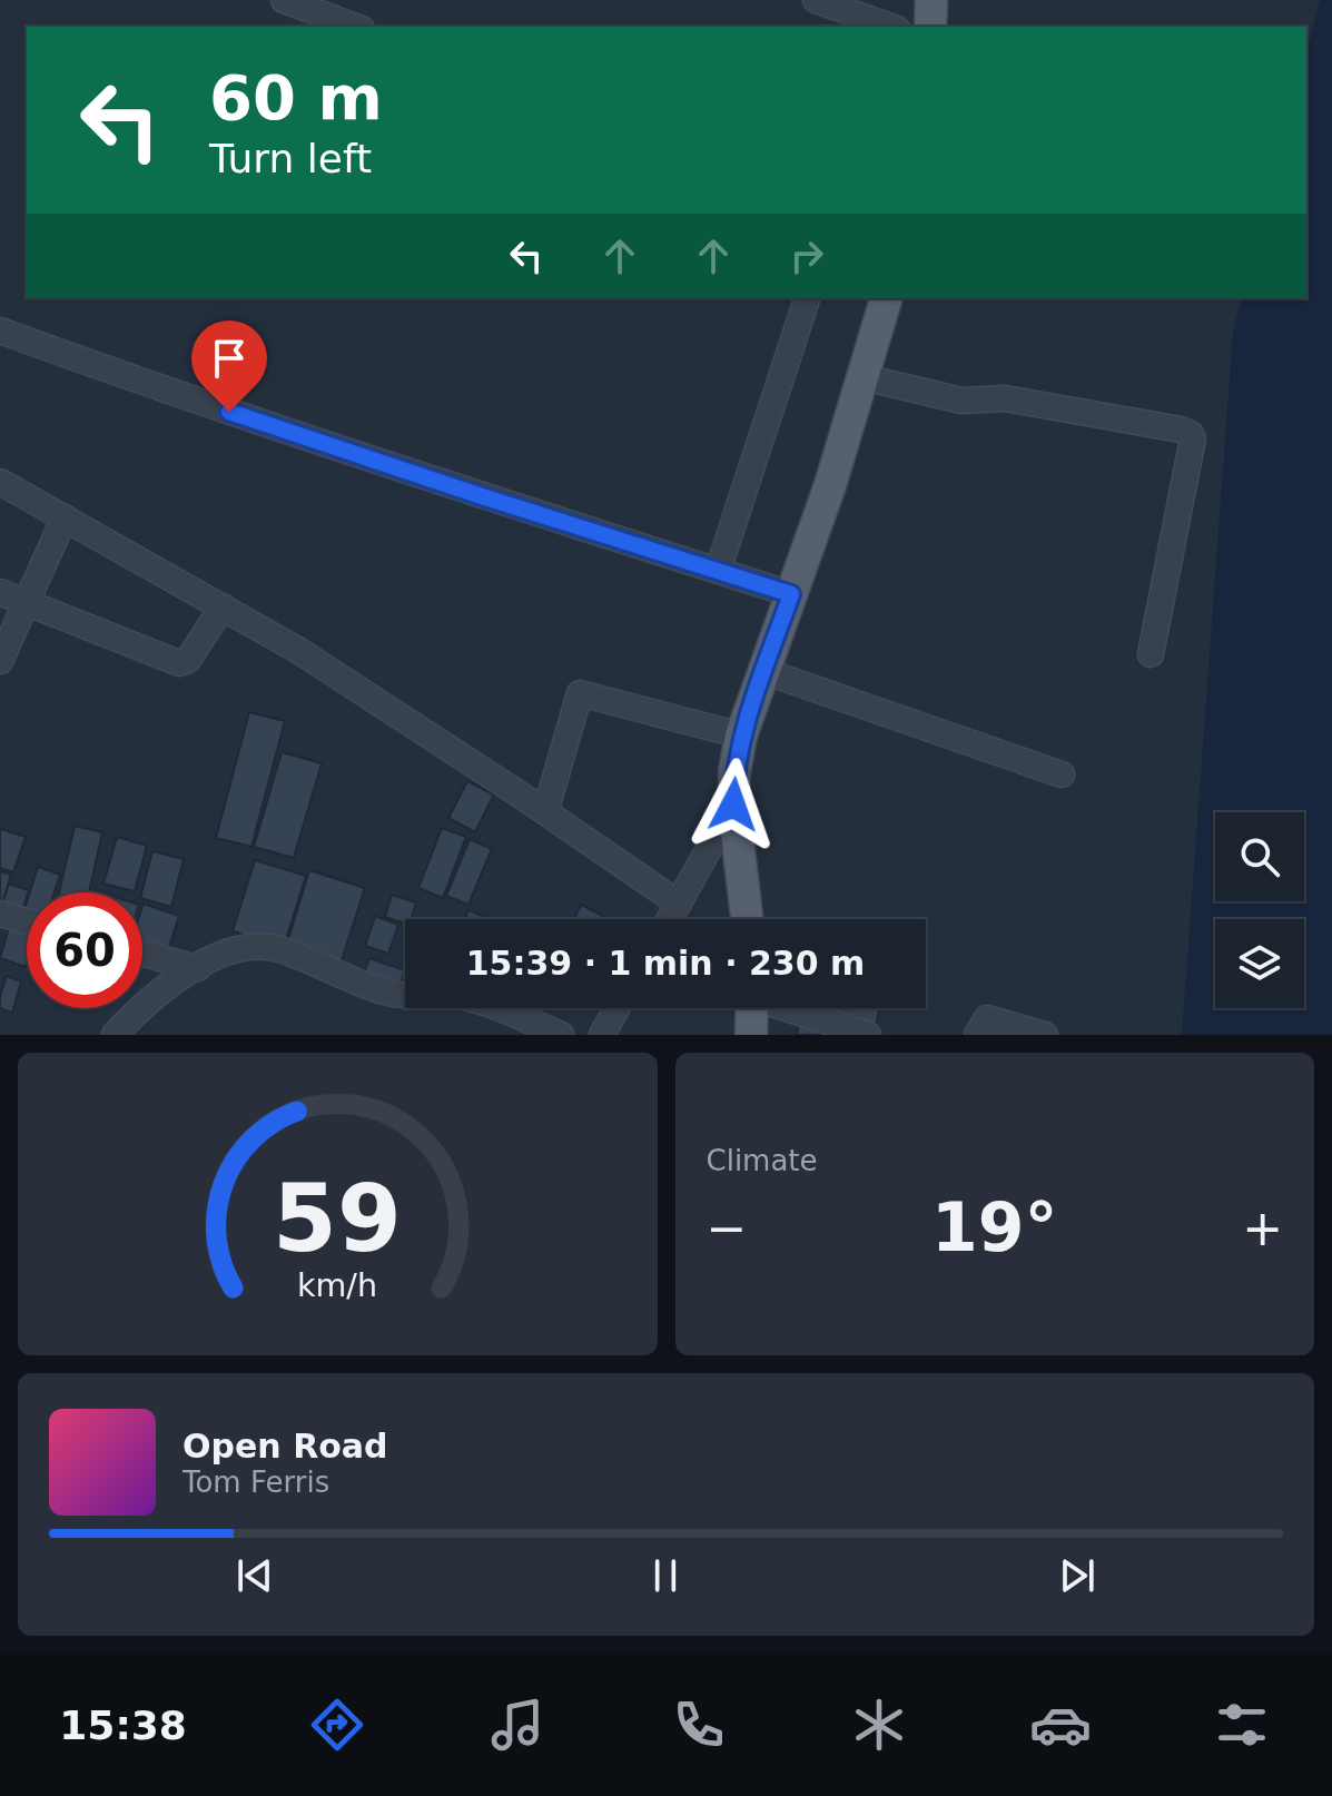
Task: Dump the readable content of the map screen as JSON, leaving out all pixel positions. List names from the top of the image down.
{
  "page": {
    "turn": ["60 m", "Turn left"],
    "limit": "60",
    "trip": "15:39 · 1 min · 230 m",
    "tile": "Climate",
    "heat": ["−", "19°", "+"],
    "song": ["Open Road", "Tom Ferris"],
    "tabs": "15:38",
    "gauge": ["59", "km/h"]
  }
}
